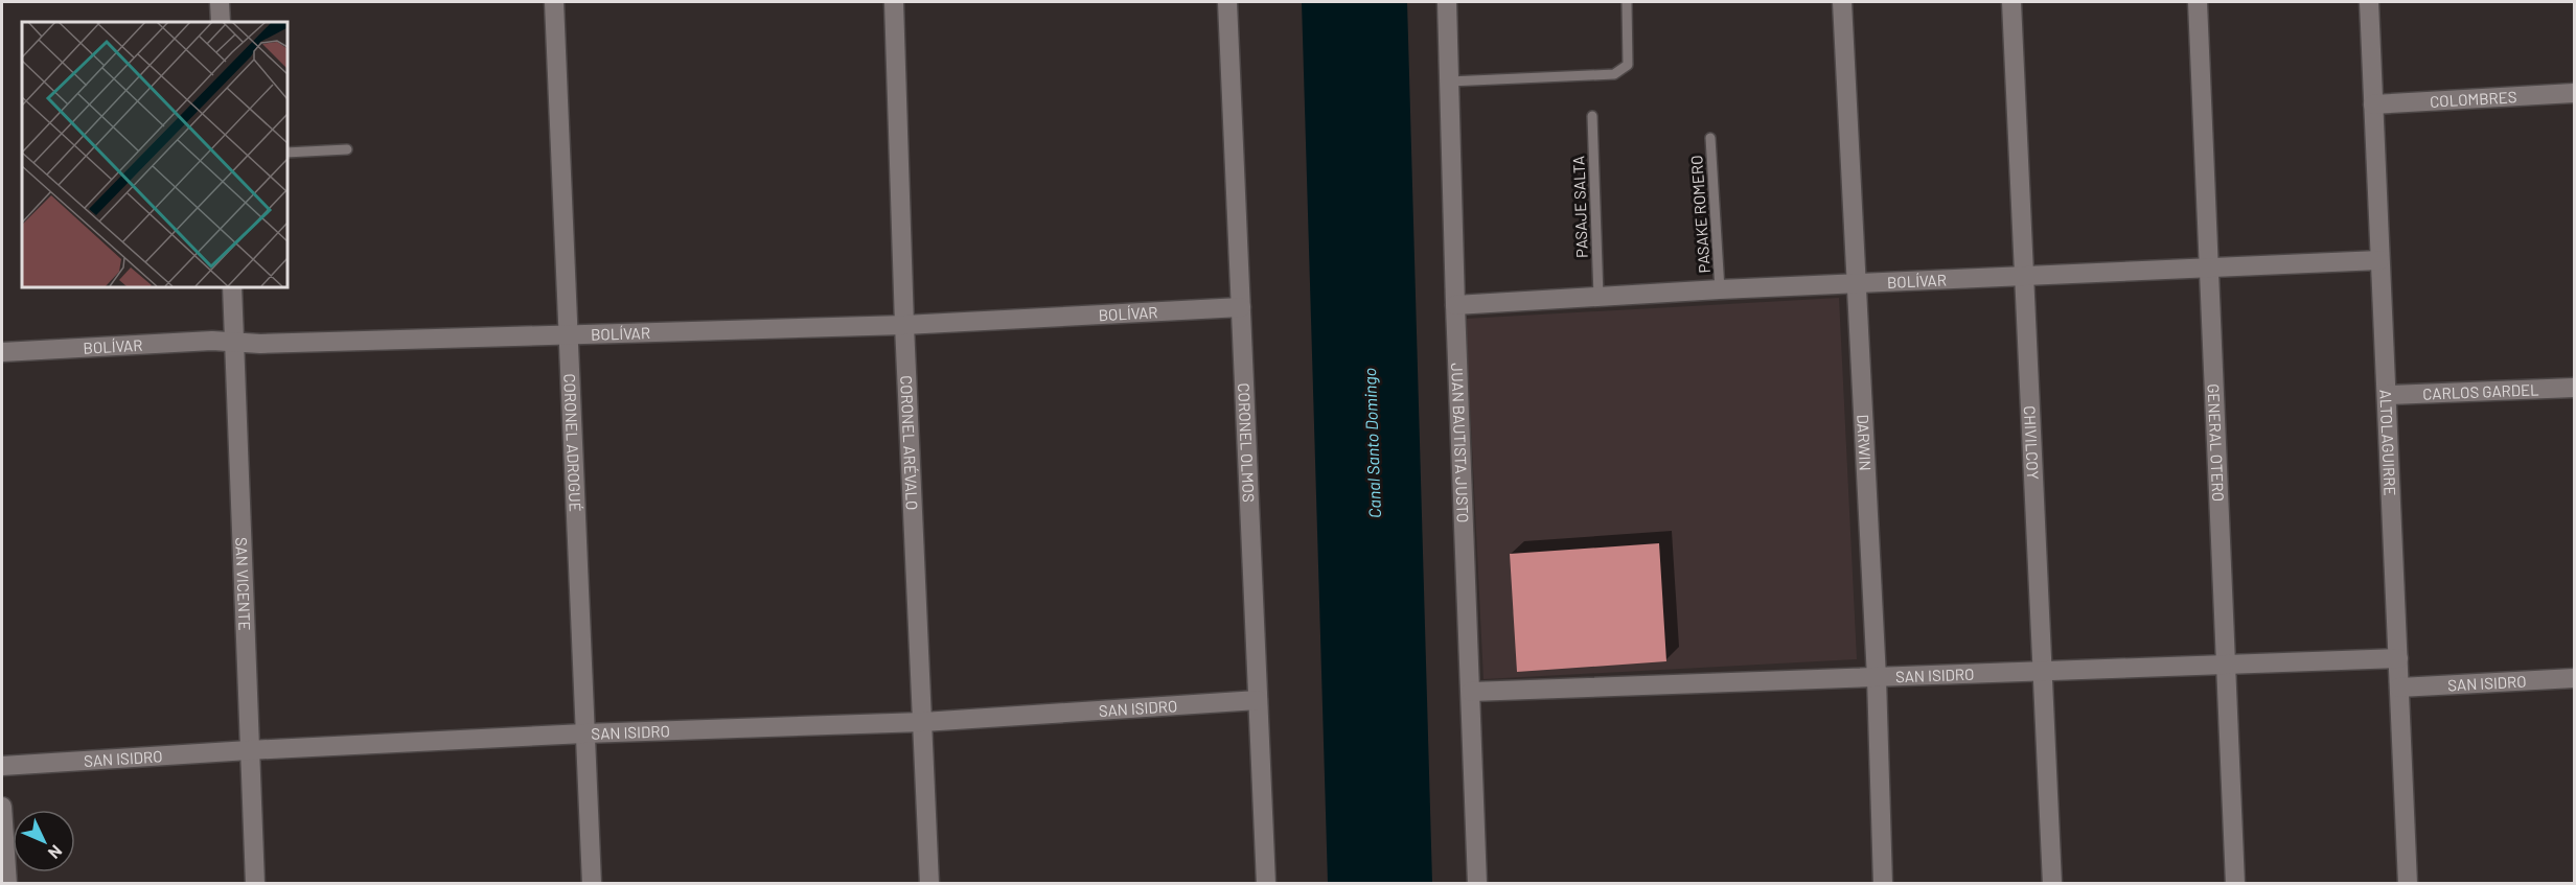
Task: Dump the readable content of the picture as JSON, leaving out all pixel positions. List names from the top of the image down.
{
  "streets": {
    "street": [
      "COLOMBRES",
      "BOLÍVAR",
      "CARLOS GARDEL",
      "CORONEL ADROGUÉ",
      "DARWIN",
      "ALTOLAGUIRRE",
      "CORONEL ARÉVALO",
      "CORONEL OLMOS",
      "JUAN BAUTISTA JUSTO",
      "CHIVILCOY",
      "GENERAL OTERO",
      "SAN VICENTE",
      "SAN ISIDRO"
    ],
    "lane": ["PASAJE SALTA", "PASAKE ROMERO"]
  },
  "crossings": [
    ["COLOMBRES", "ALTOLAGUIRRE"],
    ["PASAJE SALTA", "BOLÍVAR"],
    ["PASAKE ROMERO", "BOLÍVAR"],
    ["BOLÍVAR", "CORONEL ADROGUÉ"],
    ["BOLÍVAR", "DARWIN"],
    ["BOLÍVAR", "ALTOLAGUIRRE"],
    ["BOLÍVAR", "CORONEL ARÉVALO"],
    ["BOLÍVAR", "CORONEL OLMOS"],
    ["BOLÍVAR", "JUAN BAUTISTA JUSTO"],
    ["BOLÍVAR", "CHIVILCOY"],
    ["BOLÍVAR", "GENERAL OTERO"],
    ["BOLÍVAR", "SAN VICENTE"],
    ["CARLOS GARDEL", "ALTOLAGUIRRE"],
    ["CORONEL ADROGUÉ", "SAN ISIDRO"],
    ["DARWIN", "SAN ISIDRO"],
    ["ALTOLAGUIRRE", "SAN ISIDRO"],
    ["CORONEL ARÉVALO", "SAN ISIDRO"],
    ["CORONEL OLMOS", "SAN ISIDRO"],
    ["JUAN BAUTISTA JUSTO", "SAN ISIDRO"],
    ["CHIVILCOY", "SAN ISIDRO"],
    ["GENERAL OTERO", "SAN ISIDRO"],
    ["SAN VICENTE", "SAN ISIDRO"]
  ],
  "water": ["Canal Santo Domingo"],
  "north": "bottom right"
}
